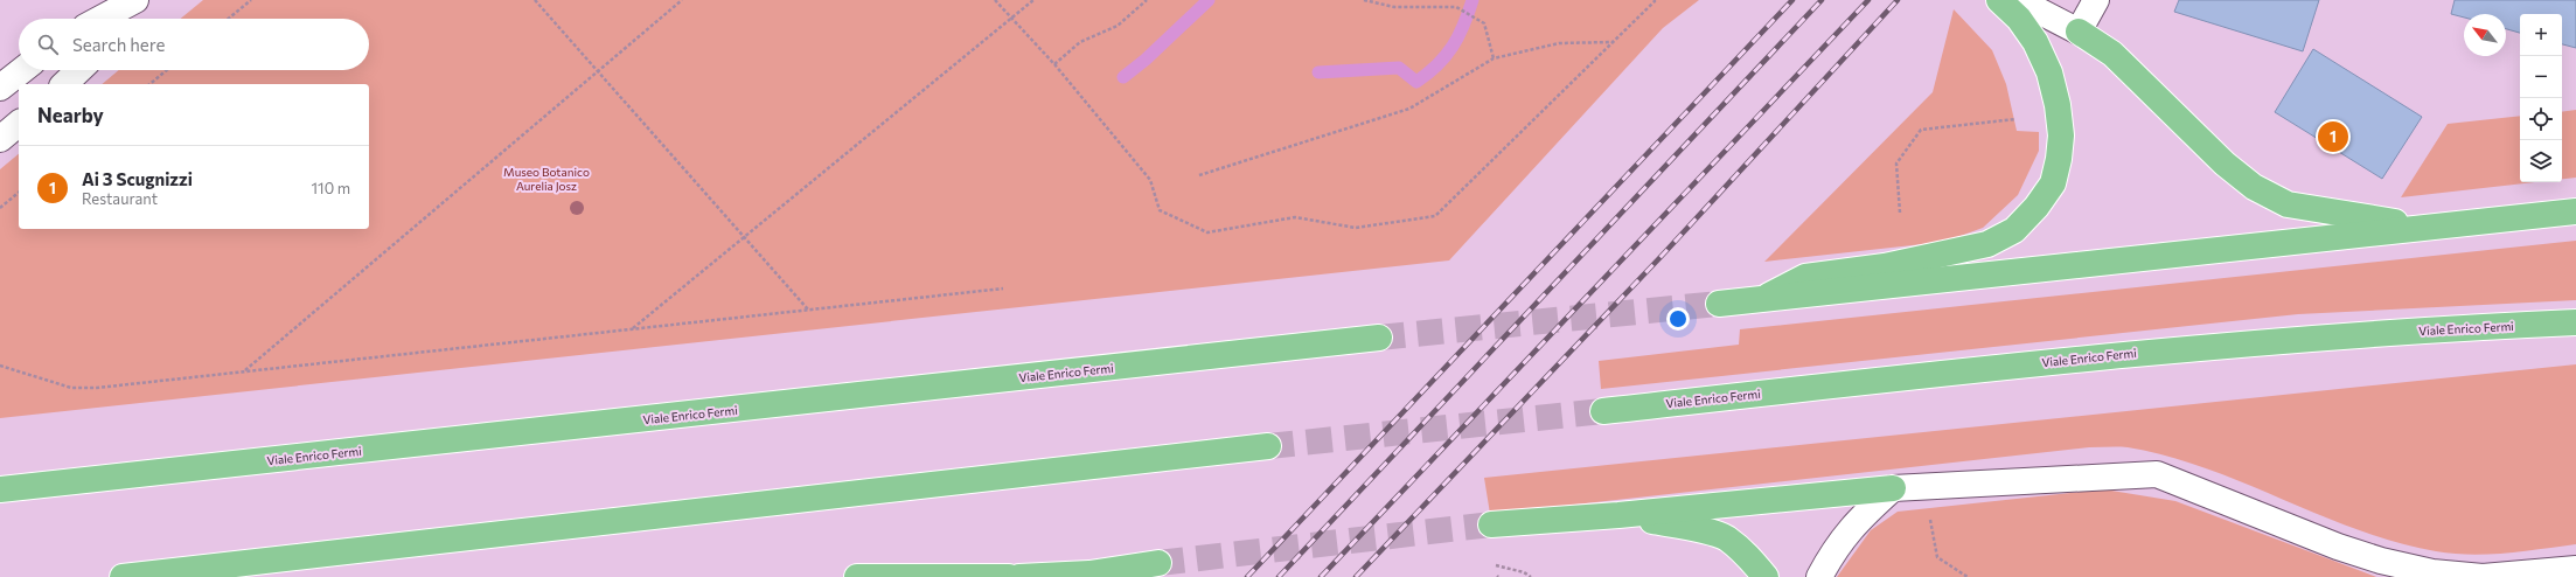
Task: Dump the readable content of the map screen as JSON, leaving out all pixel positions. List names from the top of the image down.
{
  "streets": {
    "main road": ["Viale Enrico Fermi"]
  },
  "parks": ["Museo Botanico Aurelia Josz"],
  "north": "top left",
  "page": {
    "map_buttons": ["+", "−"],
    "search": "Search here",
    "heading": "Nearby",
    "pins": "1",
    "list": [
      {
        "mark": "1",
        "name": "Ai 3 Scugnizzi",
        "note": "Restaurant",
        "value": "110 m"
      }
    ]
  }
}
